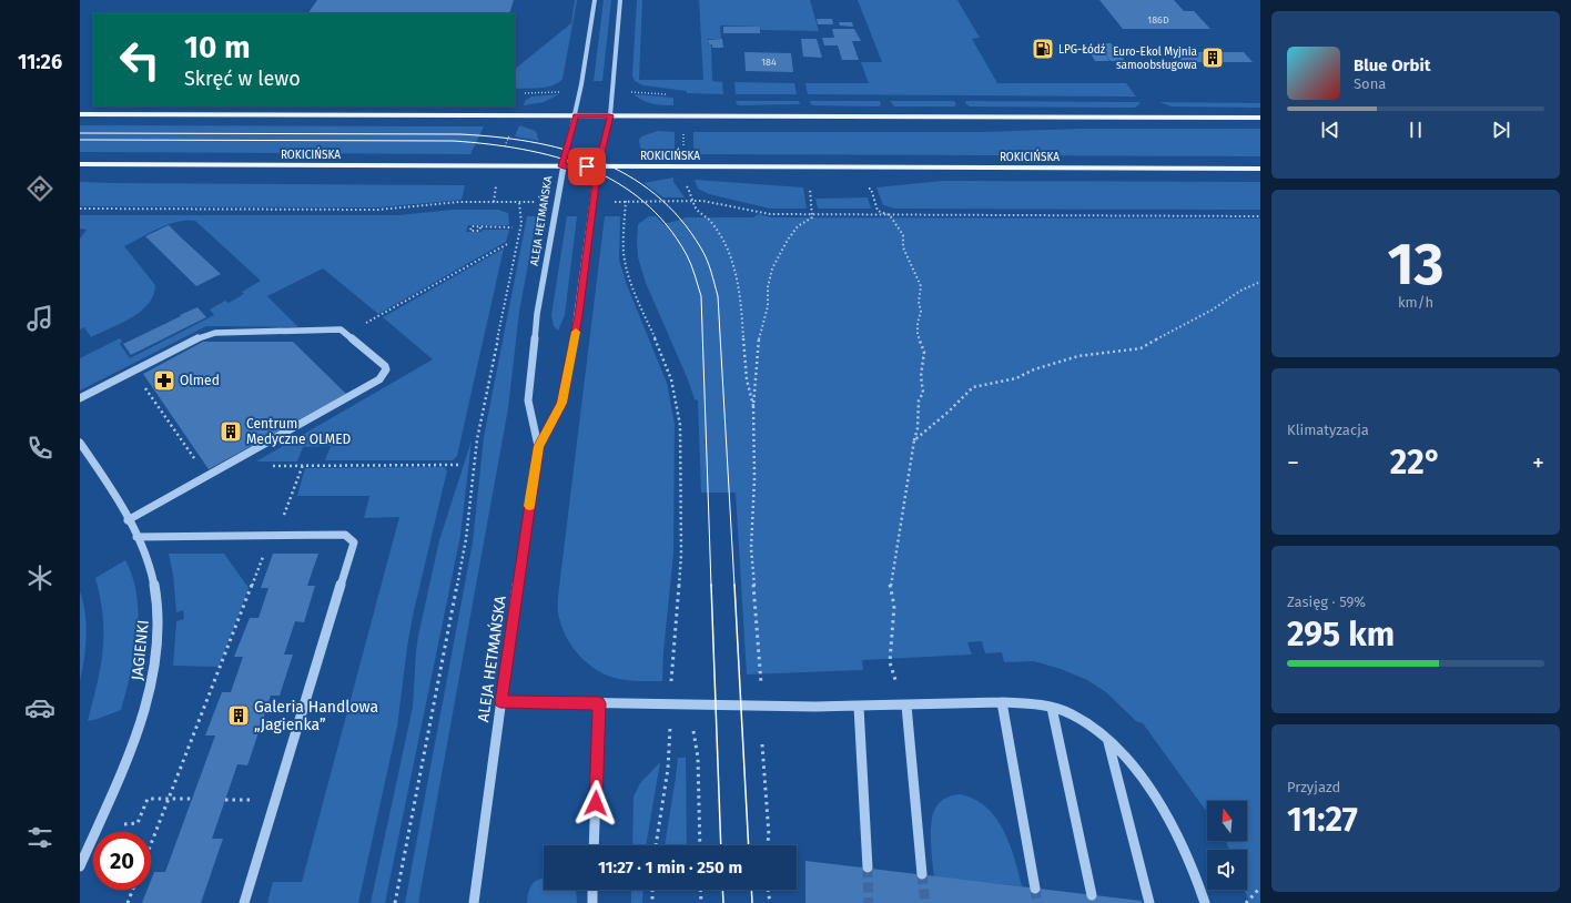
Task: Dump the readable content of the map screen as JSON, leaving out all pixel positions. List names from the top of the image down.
{
  "streets": {
    "main road": ["ROKICIŃSKA"],
    "street": ["ALEJA HETMAŃSKA", "JAGIENKI"]
  },
  "crossings": [
    ["ROKICIŃSKA", "ALEJA HETMAŃSKA"]
  ],
  "places": {
    "fuel station": ["LPG-Łódź"],
    "building": ["Euro-Ekol Myjnia samoobsługowa", "Centrum Medyczne OLMED", "Galeria Handlowa „Jagienka”"],
    "pharmacy": ["Olmed"]
  },
  "house_numbers": ["186D", "184"],
  "north": "top",
  "page": {
    "tabs": "11:26",
    "turn": ["10 m", "Skręć w lewo"],
    "song": ["Blue Orbit", "Sona"],
    "tile": [
      ["13", "km/h"],
      "Klimatyzacja",
      ["Zasięg · 59%", "295 km"],
      ["Przyjazd", "11:27"]
    ],
    "heat": ["−", "22°", "+"],
    "limit": "20",
    "trip": "11:27 · 1 min · 250 m"
  }
}
